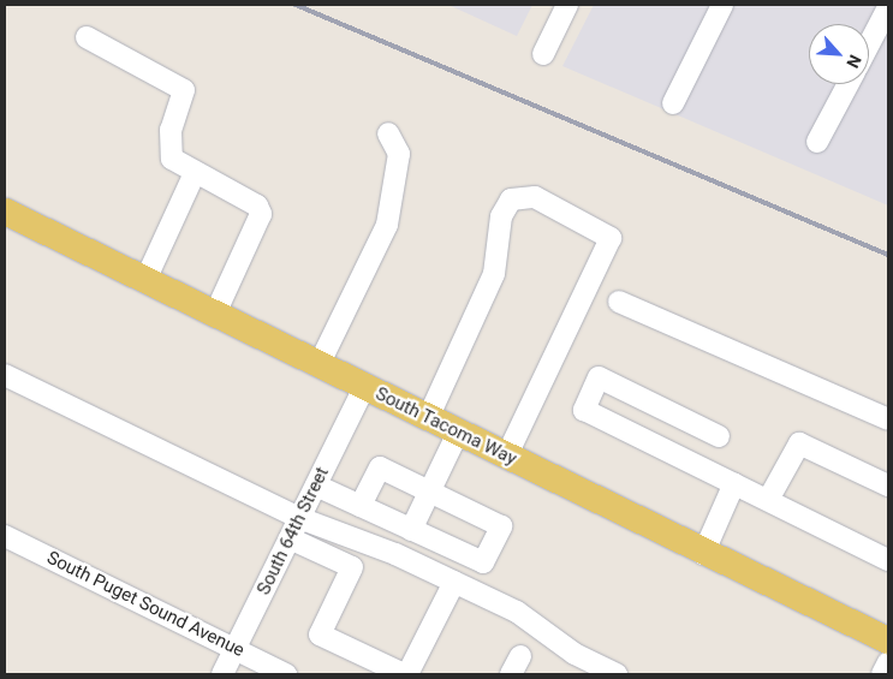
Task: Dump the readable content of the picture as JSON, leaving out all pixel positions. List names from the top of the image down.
{
  "streets": {
    "main road": ["South Tacoma Way"],
    "street": ["South 64th Street", "South Puget Sound Avenue"]
  },
  "crossings": [
    ["South Tacoma Way", "South 64th Street"],
    ["South 64th Street", "South Puget Sound Avenue"]
  ],
  "north": "bottom right"
}
